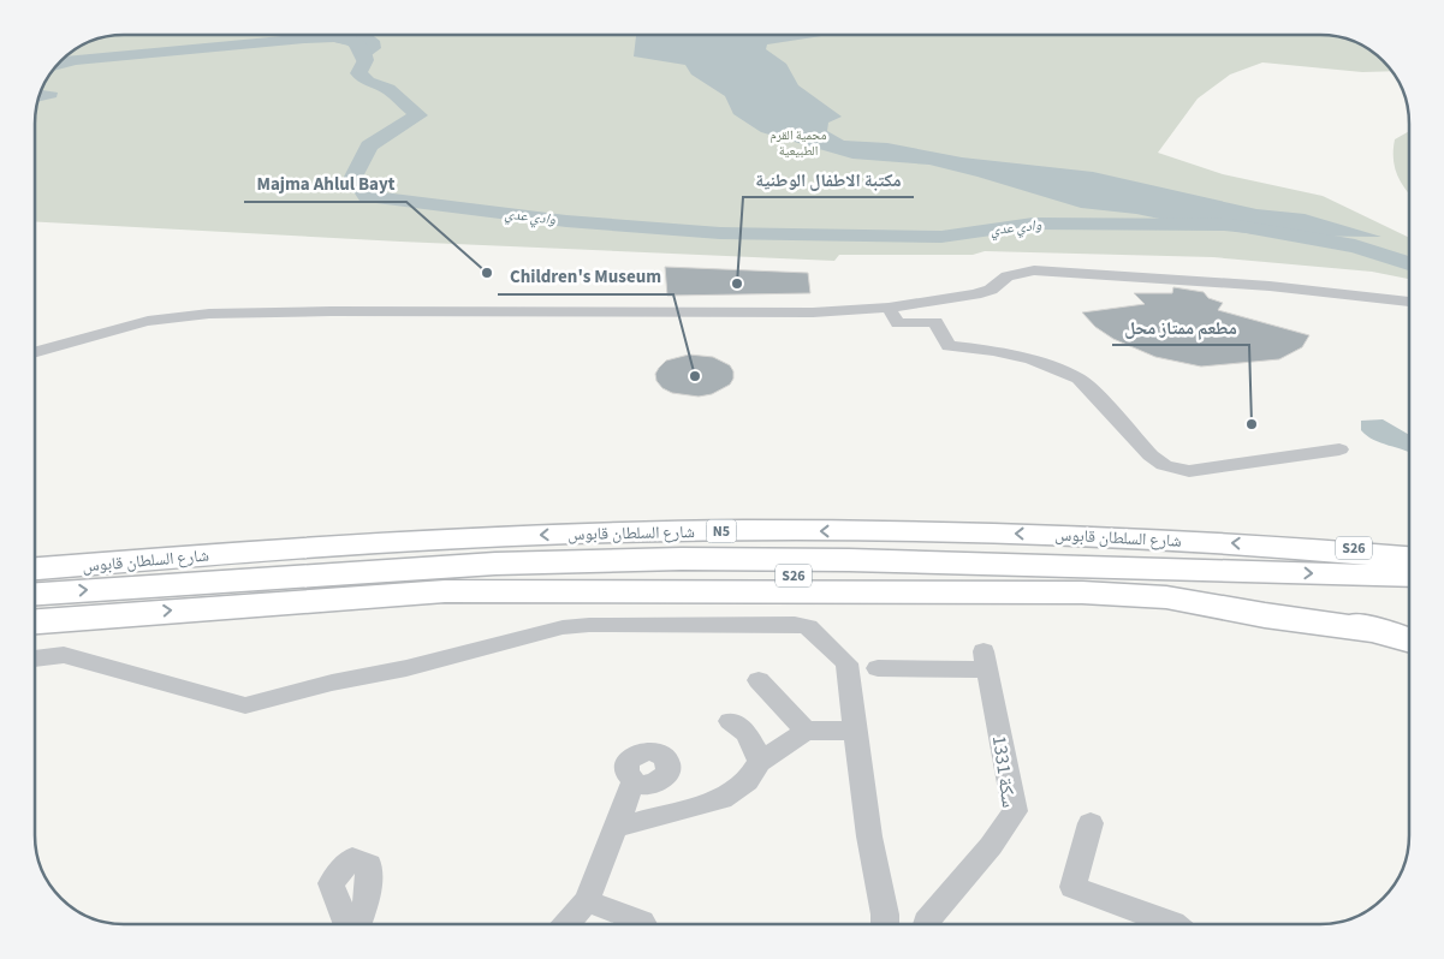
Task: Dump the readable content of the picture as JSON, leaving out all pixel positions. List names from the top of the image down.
{
  "streets": {
    "highway": ["N5", "شارع السلطان قابوس", "S26"],
    "street": ["سكة 1331"]
  },
  "crossings": [
    ["شارع السلطان قابوس", "S26"]
  ],
  "water": ["وادي عدي"],
  "parks": ["محمية القرم الطبيعية"],
  "places": [
    "Majma Ahlul Bayt",
    "مكتبة الاطفال الوطنية",
    "Children's Museum",
    "مطعم ممتاز محل"
  ]
}
